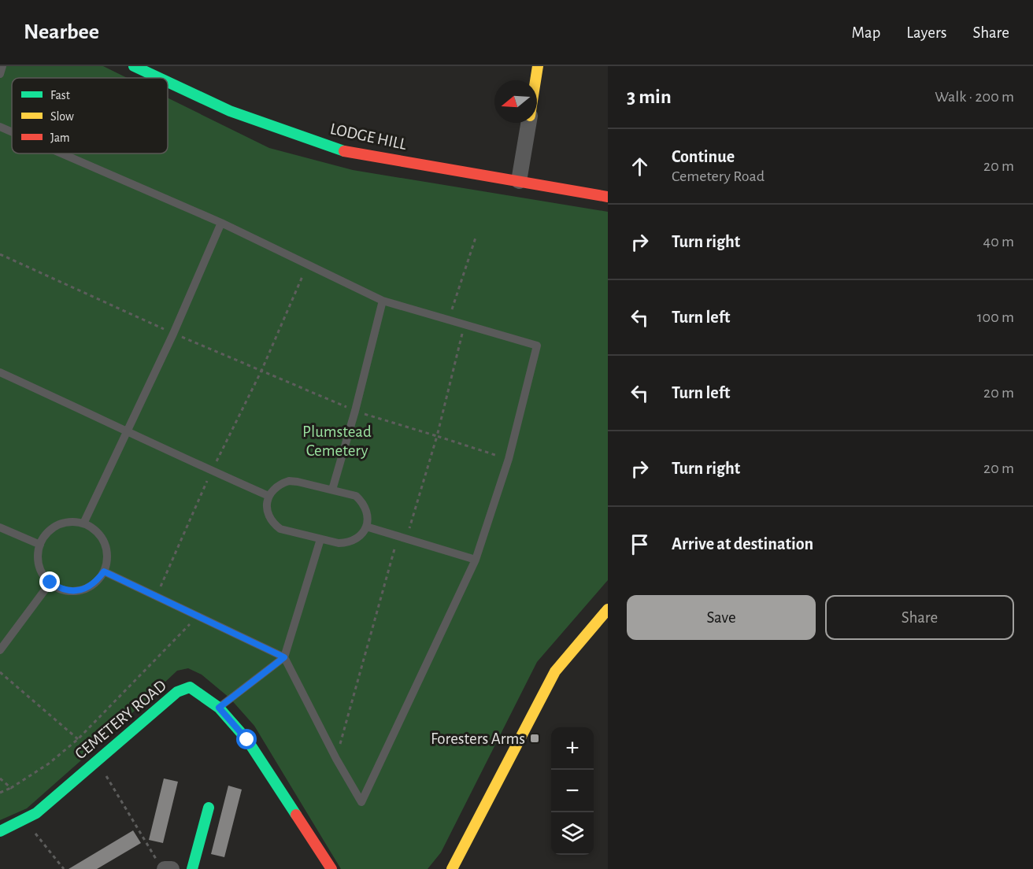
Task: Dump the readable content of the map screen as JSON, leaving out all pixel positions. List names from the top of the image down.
{
  "streets": {
    "street": ["LODGE HILL", "CEMETERY ROAD"]
  },
  "parks": ["Plumstead Cemetery"],
  "places": {
    "transit": ["Foresters Arms"]
  },
  "legend": ["Fast", "Slow", "Jam"],
  "north": "left",
  "page": {
    "header": "Nearbee",
    "nav": ["Map", "Layers", "Share"],
    "heading": ["3 min", "Walk · 200 m"],
    "list": [
      ["Continue", "Cemetery Road", "20 m"],
      ["Turn right", "40 m"],
      ["Turn left", "100 m"],
      ["Turn left", "20 m"],
      ["Turn right", "20 m"],
      "Arrive at destination"
    ],
    "buttons": ["Save", "Share"],
    "map_buttons": ["+", "−"]
  }
}
